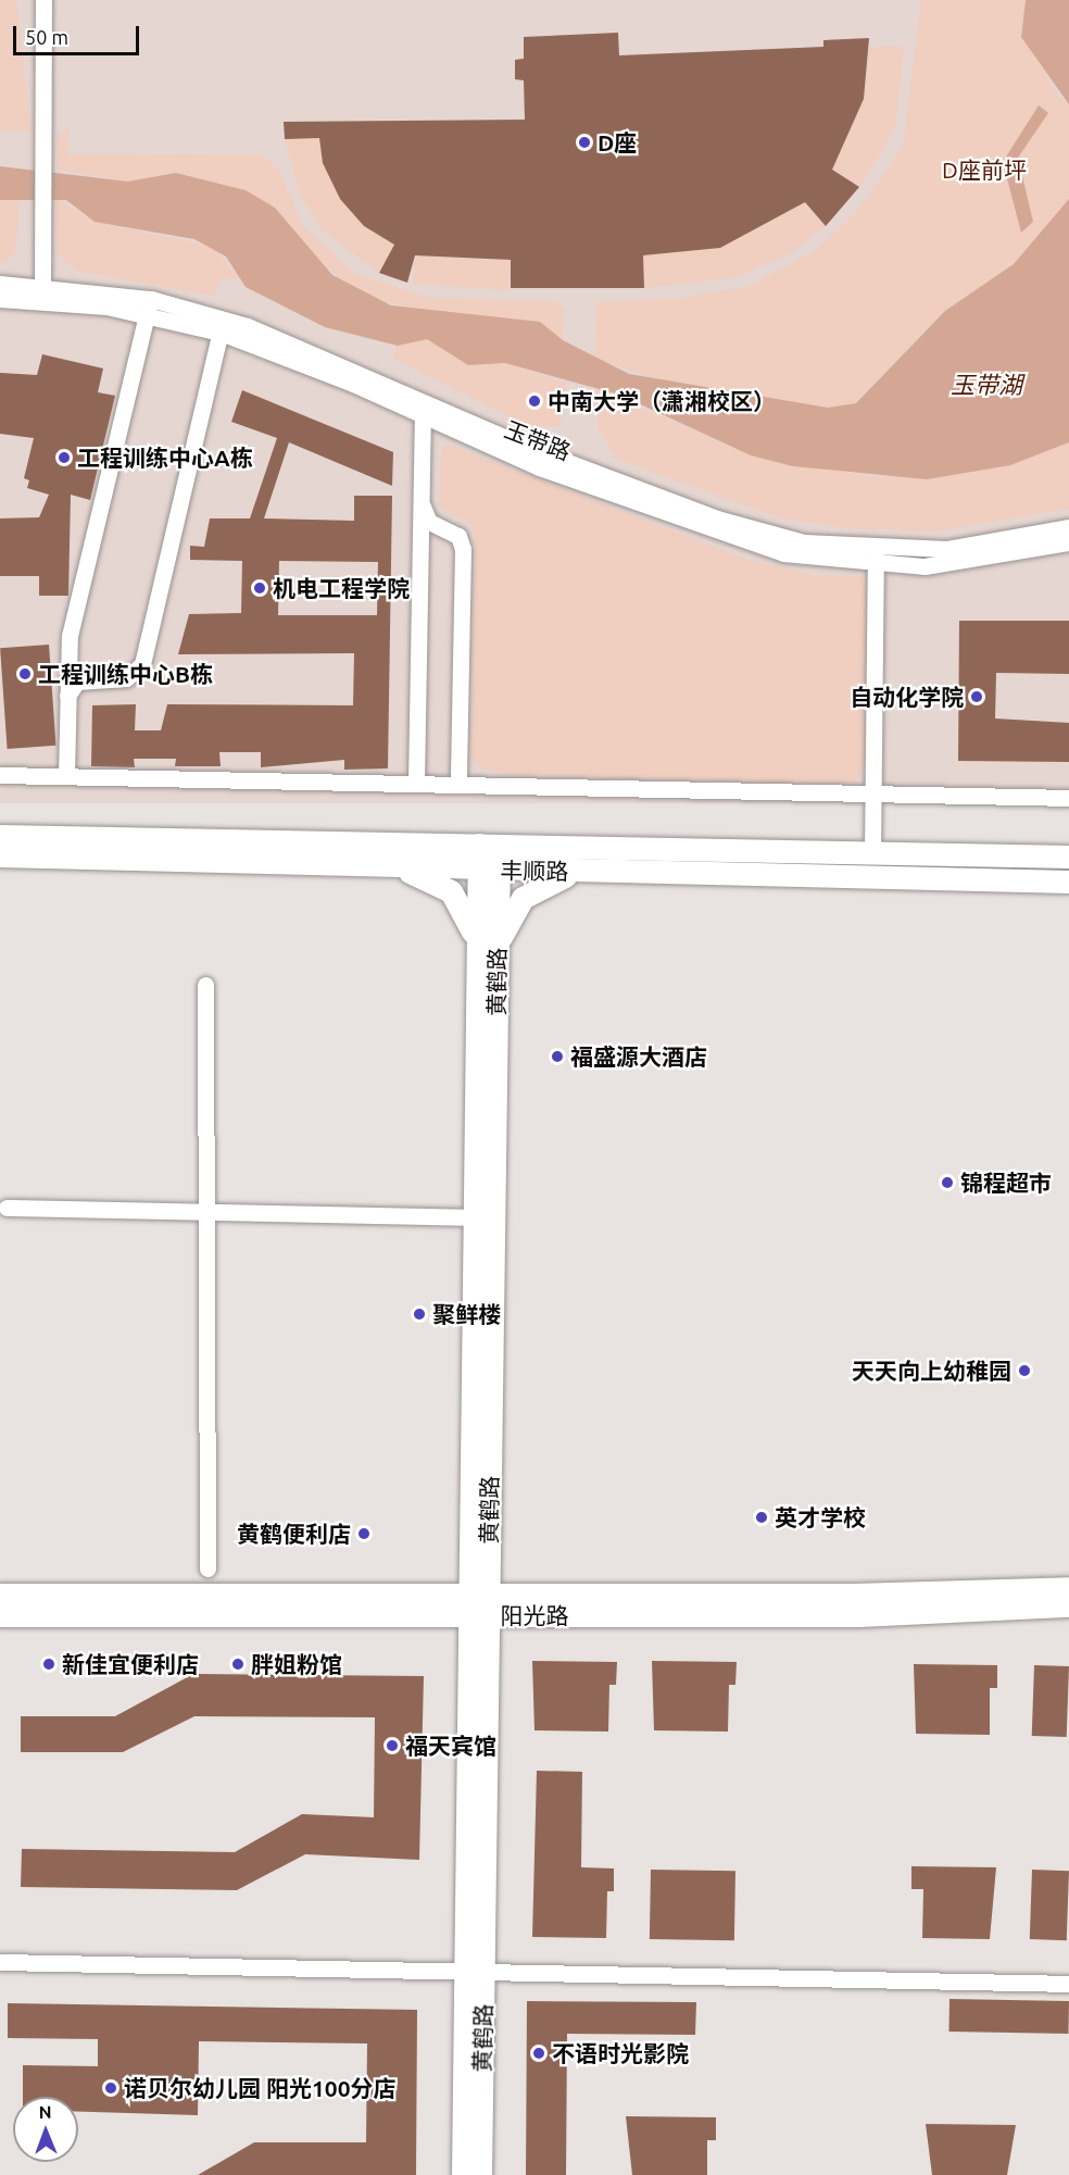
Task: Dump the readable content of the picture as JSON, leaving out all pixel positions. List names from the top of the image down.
{
  "streets": {
    "main road": ["丰顺路", "黄鹤路", "阳光路"],
    "street": ["玉带路"]
  },
  "crossings": [
    ["丰顺路", "黄鹤路"],
    ["黄鹤路", "阳光路"]
  ],
  "water": ["玉带湖"],
  "parks": ["D座前坪"],
  "places": [
    "D座",
    "中南大学（潇湘校区）",
    "工程训练中心A栋",
    "机电工程学院",
    "工程训练中心B栋",
    "自动化学院",
    "福盛源大酒店",
    "锦程超市",
    "聚鲜楼",
    "天天向上幼稚园",
    "英才学校",
    "黄鹤便利店",
    "新佳宜便利店",
    "胖姐粉馆",
    "福天宾馆",
    "不语时光影院",
    "诺贝尔幼儿园 阳光100分店"
  ],
  "scale_bar": "50 m",
  "north": "top"
}
